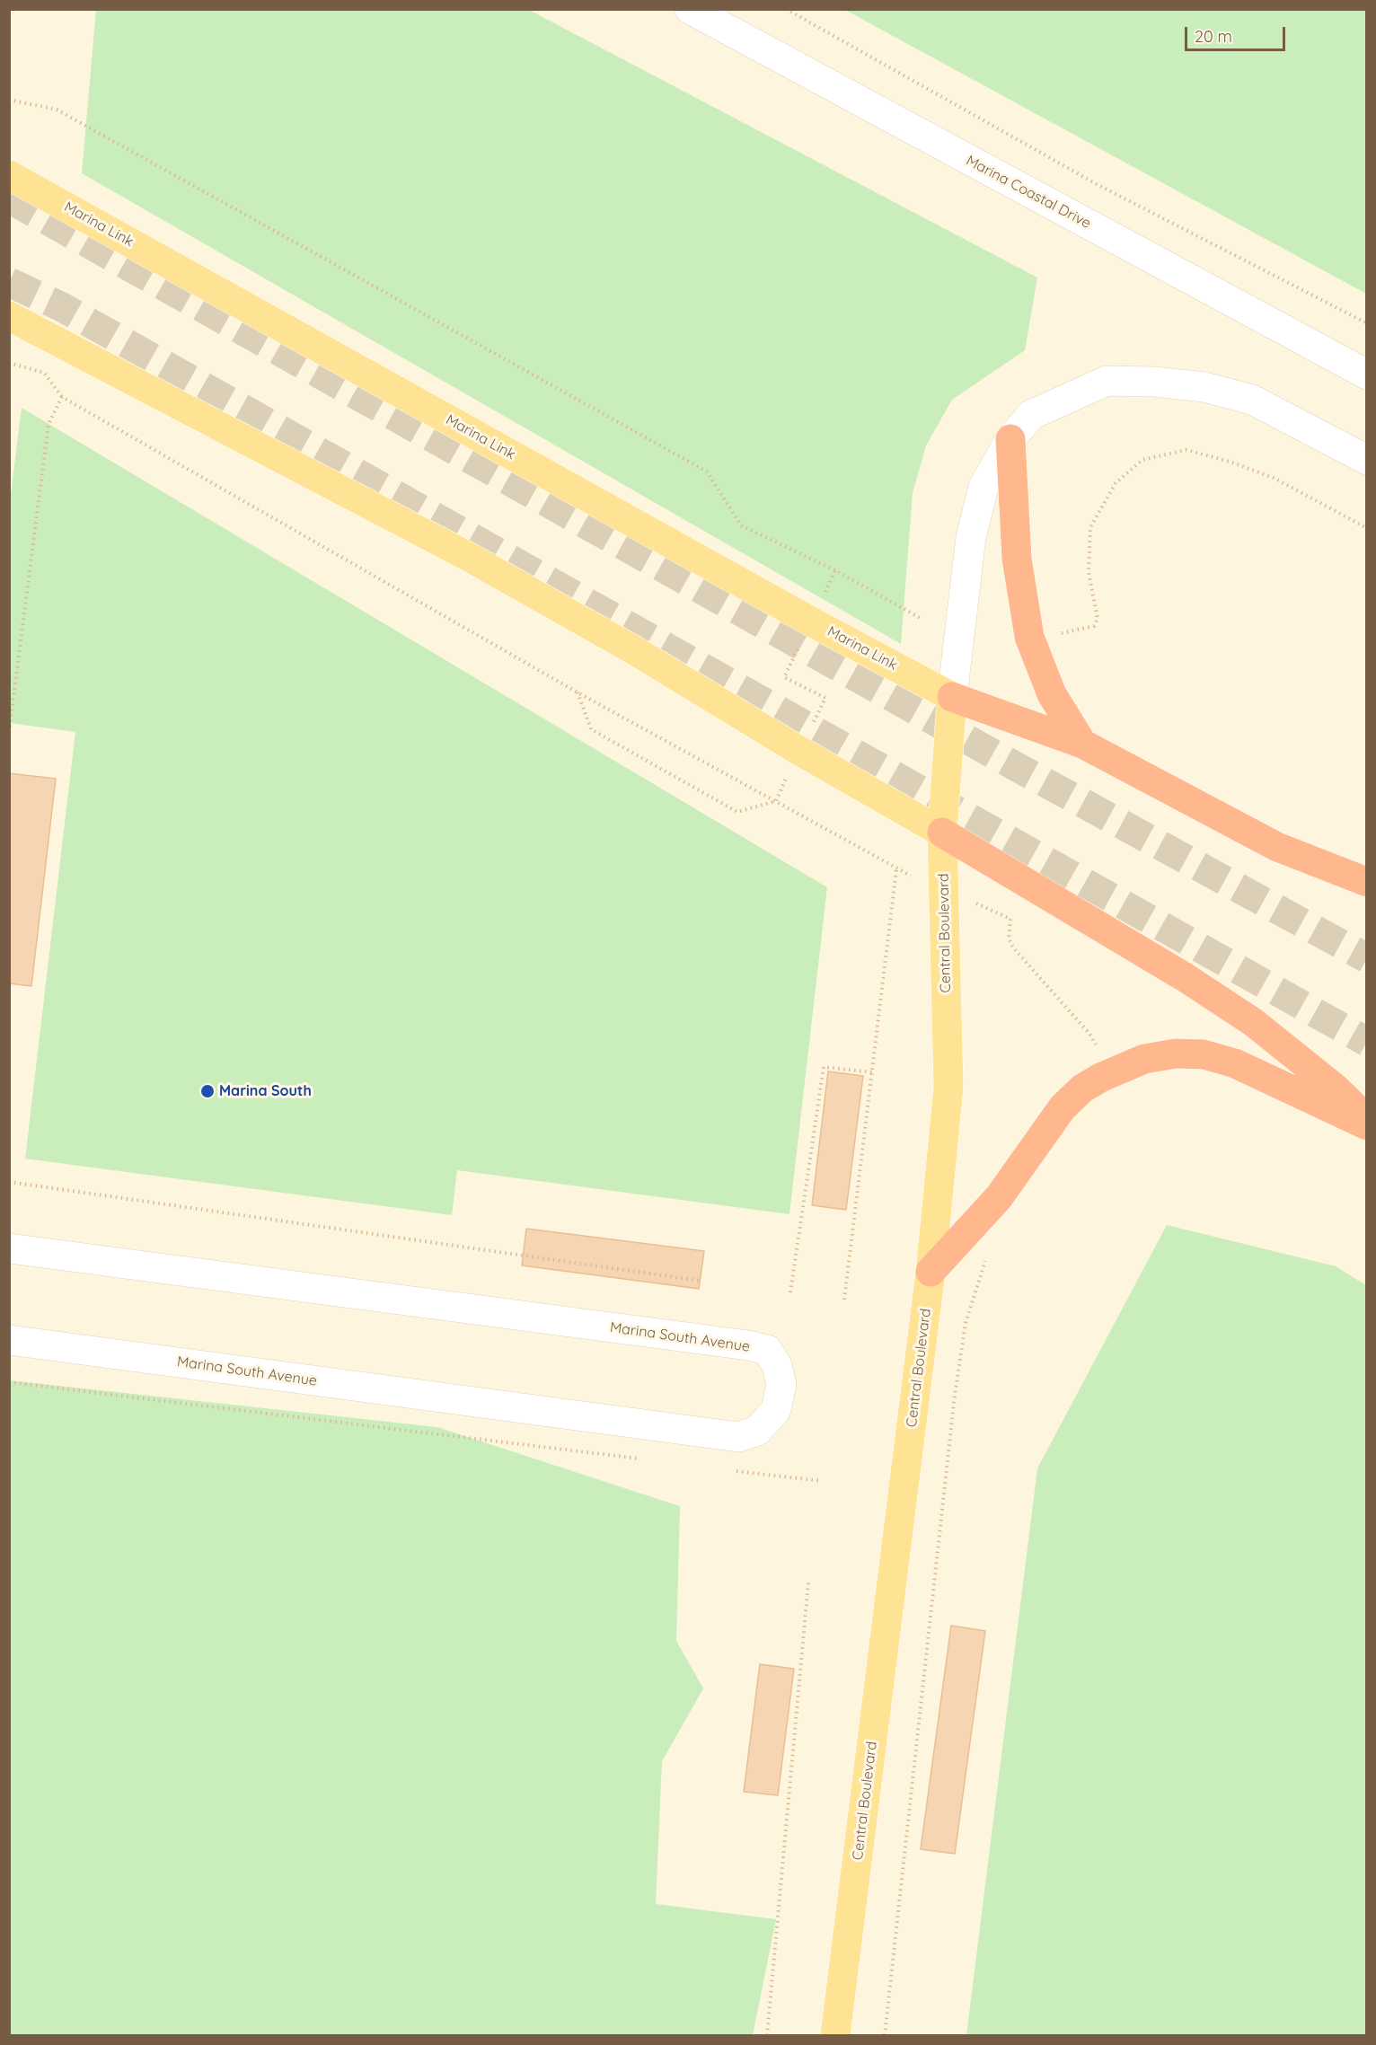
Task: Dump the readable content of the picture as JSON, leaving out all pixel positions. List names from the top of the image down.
{
  "streets": {
    "main road": ["Marina Link", "Central Boulevard"],
    "street": ["Marina Coastal Drive", "Marina South Avenue"]
  },
  "crossings": [
    ["Marina Link", "Central Boulevard"]
  ],
  "places": ["Marina South"],
  "scale_bar": "20 m"
}
